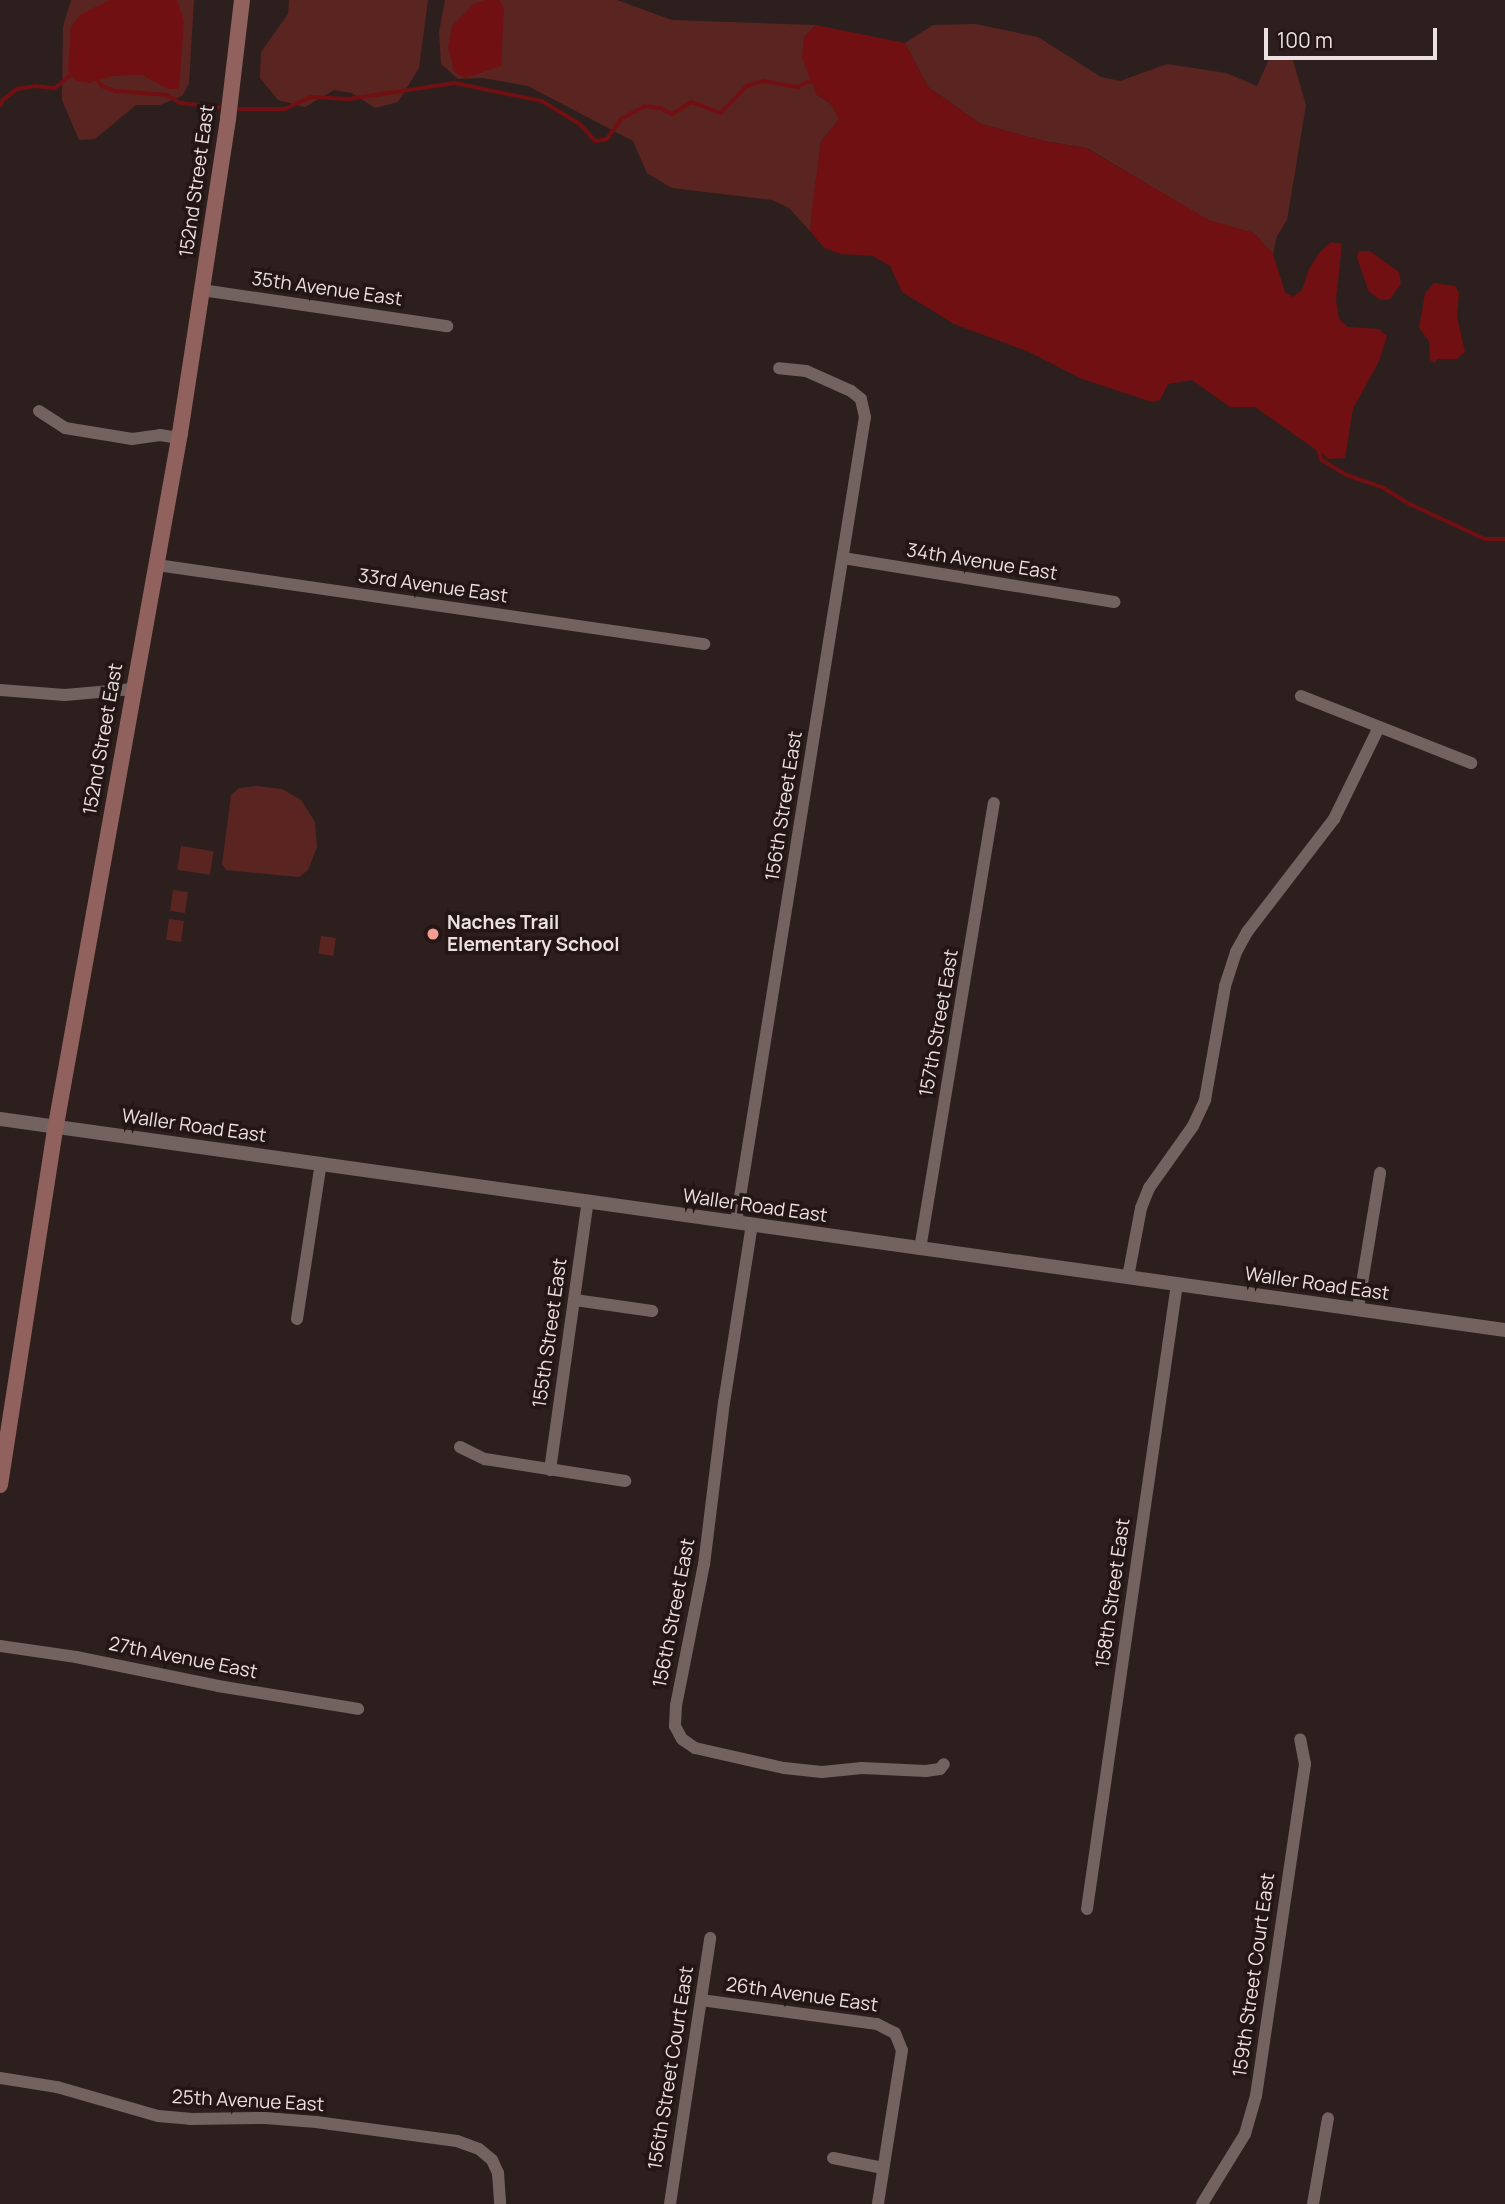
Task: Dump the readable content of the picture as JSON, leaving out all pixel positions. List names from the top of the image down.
{
  "streets": {
    "main road": ["152nd Street East"],
    "street": [
      "35th Avenue East",
      "34th Avenue East",
      "33rd Avenue East",
      "156th Street East",
      "157th Street East",
      "Waller Road East",
      "155th Street East",
      "158th Street East",
      "27th Avenue East",
      "159th Street Court East",
      "26th Avenue East",
      "156th Street Court East",
      "25th Avenue East"
    ]
  },
  "crossings": [
    ["152nd Street East", "35th Avenue East"],
    ["152nd Street East", "33rd Avenue East"],
    ["152nd Street East", "Waller Road East"],
    ["34th Avenue East", "156th Street East"],
    ["156th Street East", "Waller Road East"],
    ["157th Street East", "Waller Road East"],
    ["Waller Road East", "155th Street East"],
    ["Waller Road East", "158th Street East"],
    ["26th Avenue East", "156th Street Court East"]
  ],
  "places": ["Naches Trail Elementary School"],
  "scale_bar": "100 m"
}
